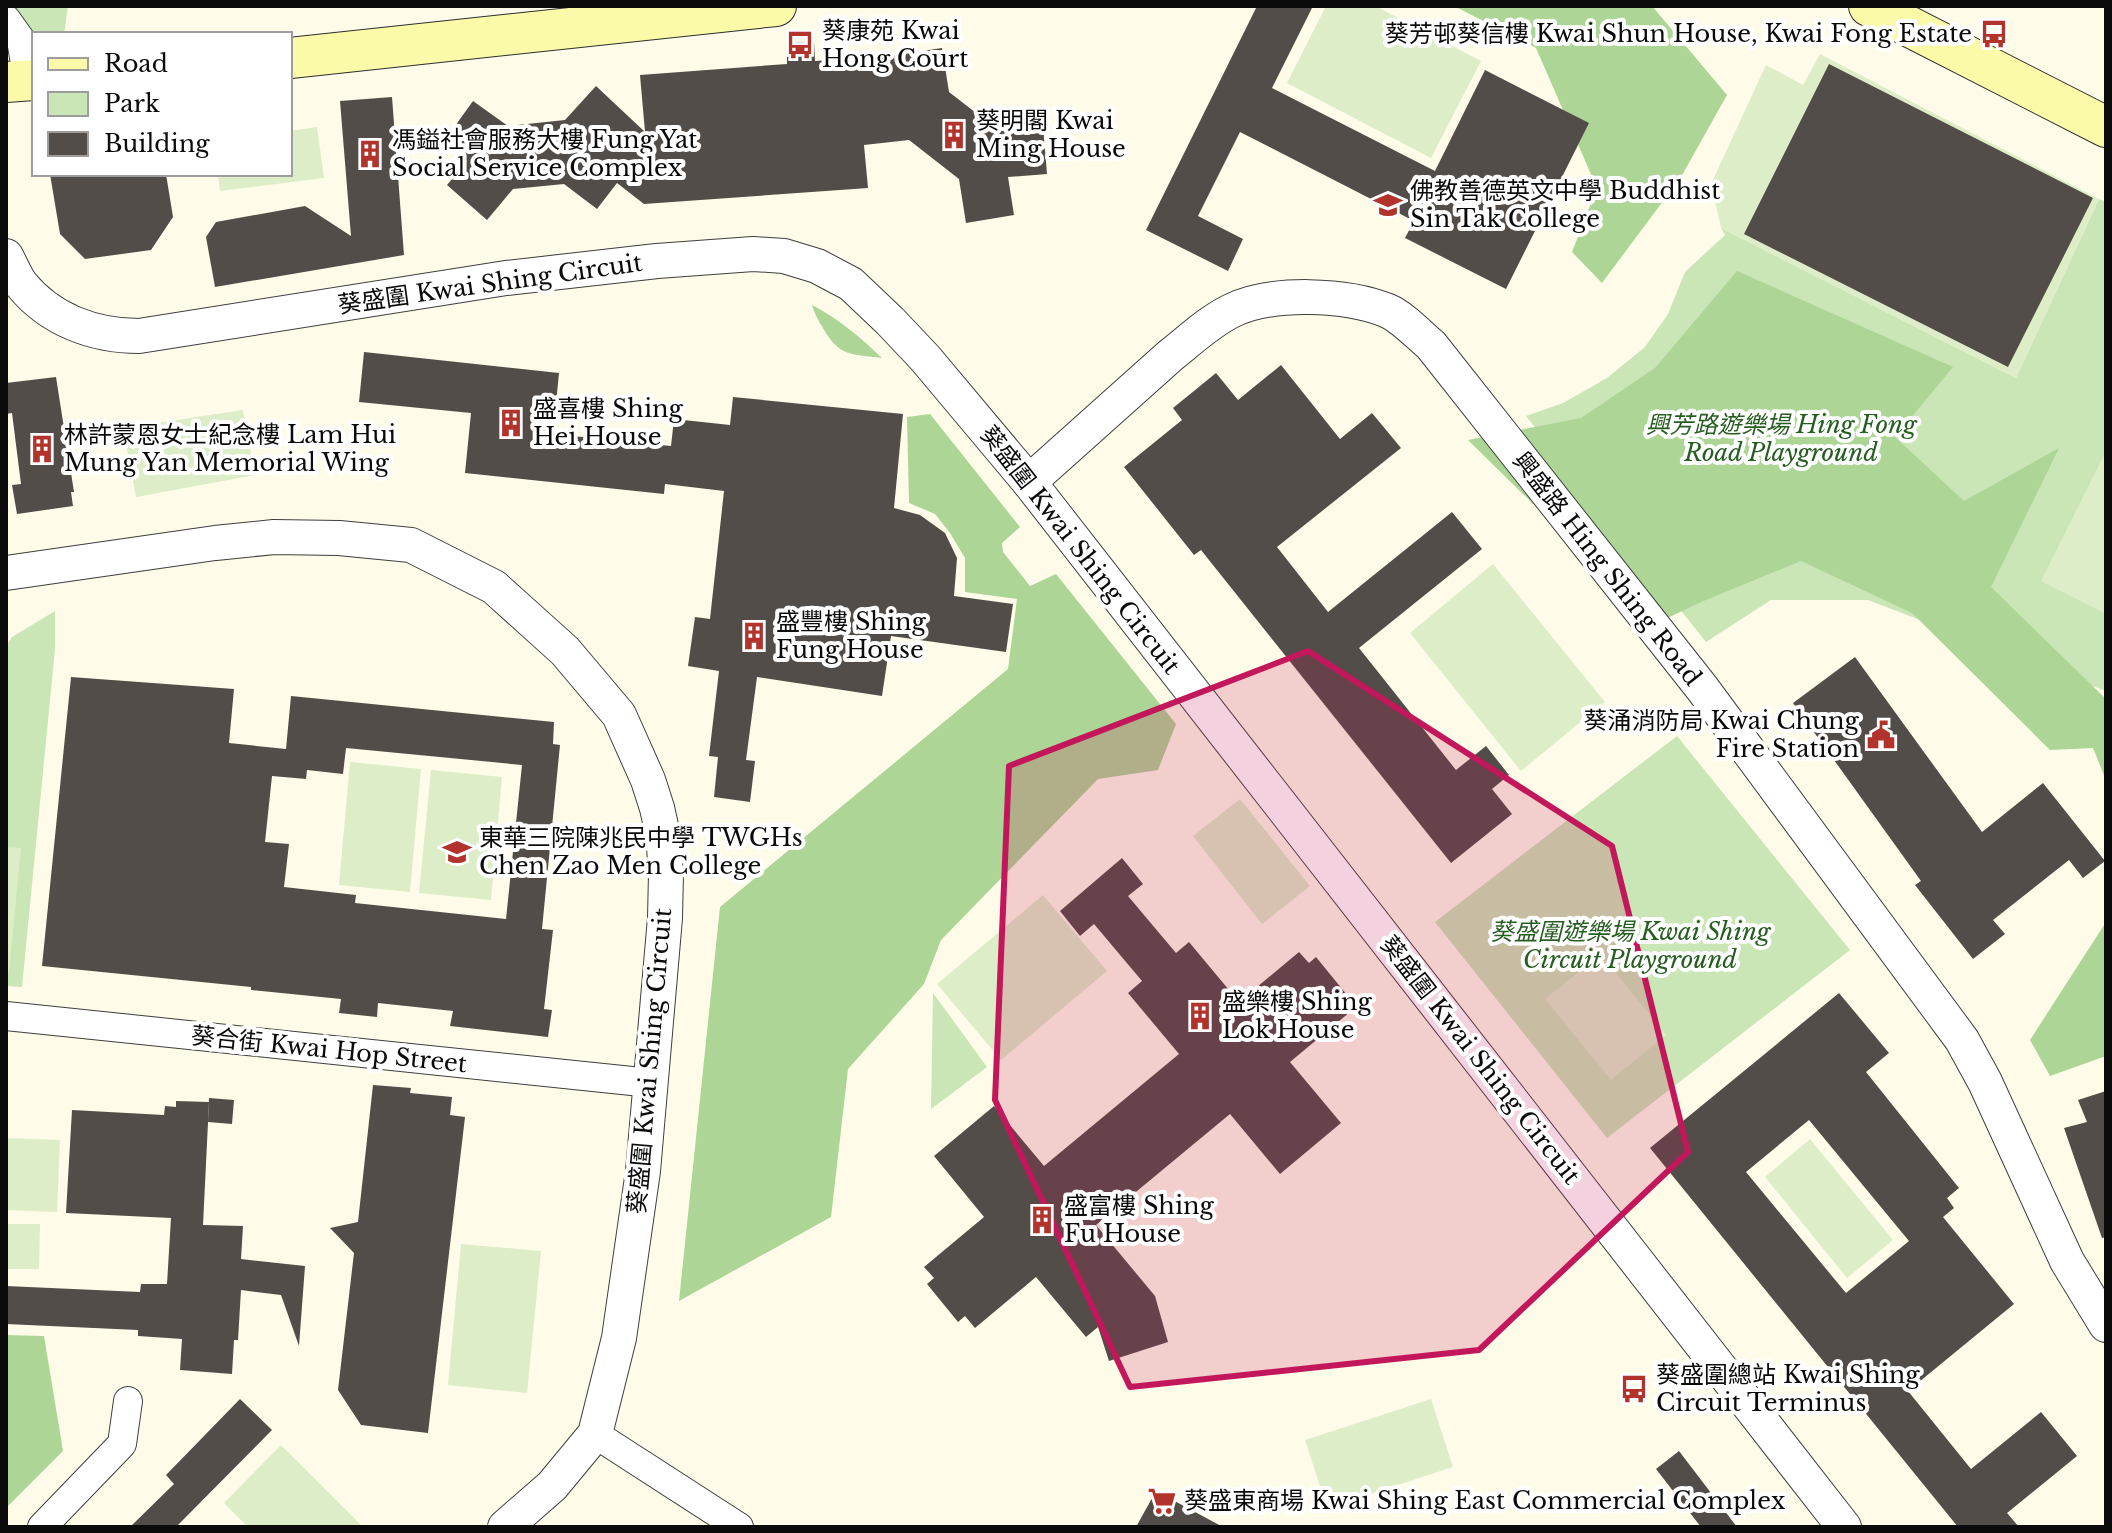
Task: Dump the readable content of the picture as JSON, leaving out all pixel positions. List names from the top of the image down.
{
  "streets": {
    "street": ["葵盛圍 Kwai Shing Circuit", "興盛路 Hing Shing Road", "葵合街 Kwai Hop Street"]
  },
  "crossings": [
    ["葵盛圍 Kwai Shing Circuit", "興盛路 Hing Shing Road"],
    ["葵盛圍 Kwai Shing Circuit", "葵合街 Kwai Hop Street"]
  ],
  "parks": ["興芳路遊樂場 Hing Fong Road Playground", "葵盛圍遊樂場 Kwai Shing Circuit Playground"],
  "places": {
    "bus stop": ["葵芳邨葵信樓 Kwai Shun House, Kwai Fong Estate", "葵康苑 Kwai Hong Court", "葵盛圍總站 Kwai Shing Circuit Terminus"],
    "building": [
      "葵明閣 Kwai Ming House",
      "馮鎰社會服務大樓 Fung Yat Social Service Complex",
      "盛喜樓 Shing Hei House",
      "林許蒙恩女士紀念樓 Lam Hui Mung Yan Memorial Wing",
      "盛豐樓 Shing Fung House",
      "盛樂樓 Shing Lok House",
      "盛富樓 Shing Fu House"
    ],
    "school or university": ["佛教善德英文中學 Buddhist Sin Tak College", "東華三院陳兆民中學 TWGHs Chen Zao Men College"],
    "public building": ["葵涌消防局 Kwai Chung Fire Station"],
    "supermarket": ["葵盛東商場 Kwai Shing East Commercial Complex"]
  },
  "legend": ["Road", "Park", "Building"]
}
